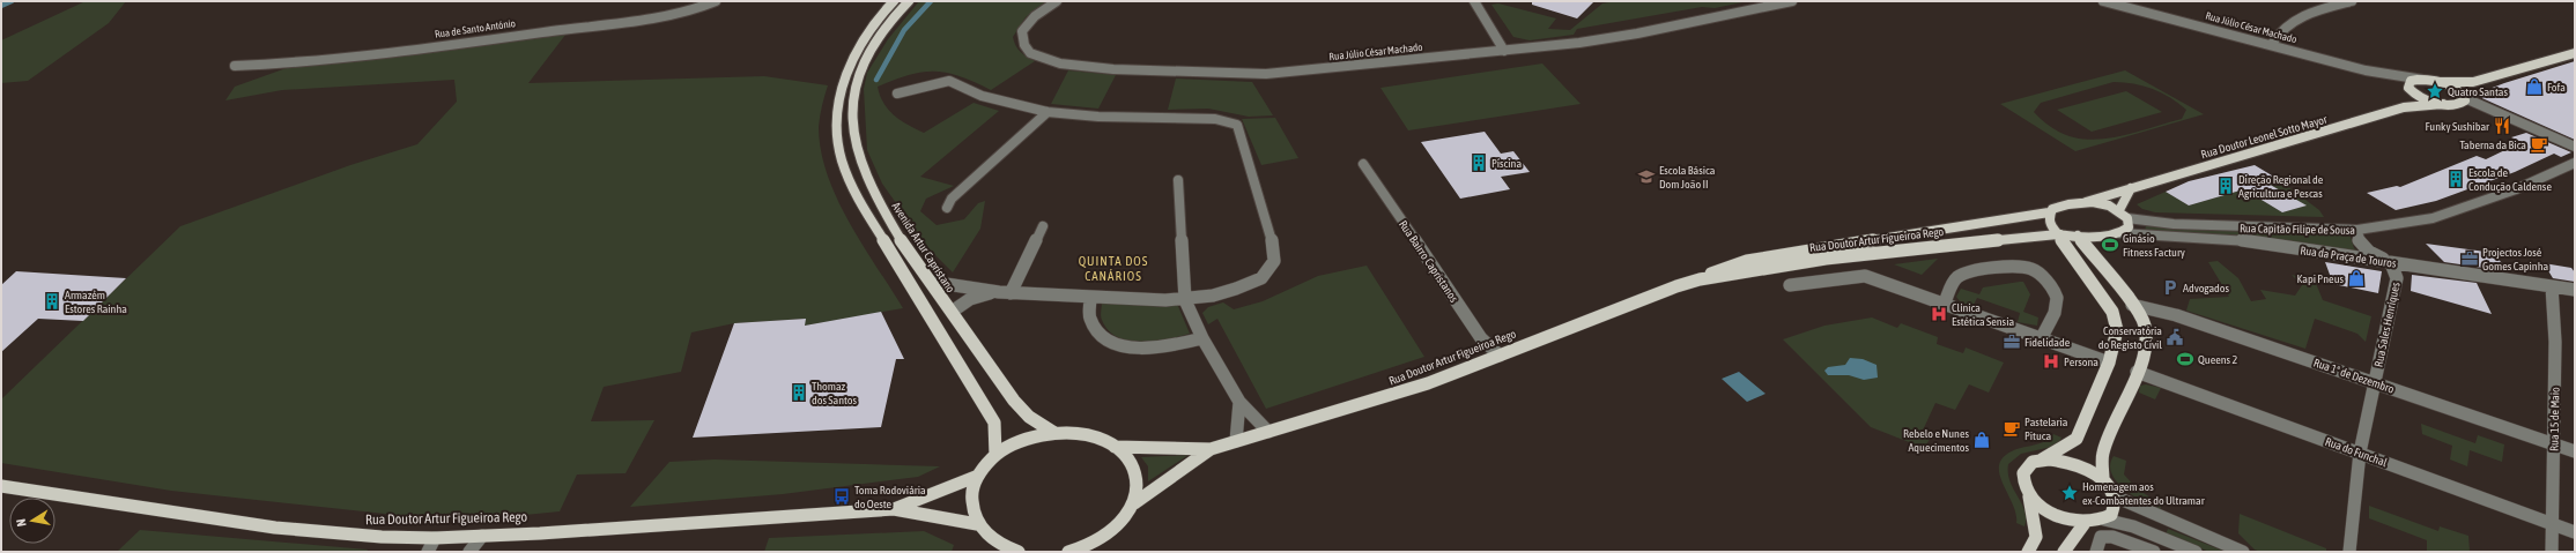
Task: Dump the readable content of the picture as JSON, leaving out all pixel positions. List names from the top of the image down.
{
  "streets": {
    "main road": ["Rua Doutor Leonel Sotto Mayor", "Rua Doutor Artur Figueiroa Rego", "Avenida Artur Capristano"],
    "street": [
      "Rua Júlio César Machado",
      "Rua de Santo António",
      "Rua Capitão Filipe de Sousa",
      "Rua da Praça de Touros",
      "Rua Bairro Capristanos",
      "Rua Sales Henriques",
      "Rua 1º de Dezembro",
      "Rua 15 de Maio",
      "Rua do Funchal"
    ]
  },
  "crossings": [
    ["Rua Doutor Leonel Sotto Mayor", "Rua Doutor Artur Figueiroa Rego"],
    ["Rua Doutor Artur Figueiroa Rego", "Rua da Praça de Touros"],
    ["Rua Doutor Artur Figueiroa Rego", "Rua Bairro Capristanos"],
    ["Rua da Praça de Touros", "Rua Sales Henriques"],
    ["Rua da Praça de Touros", "Rua 15 de Maio"],
    ["Rua Sales Henriques", "Rua 1º de Dezembro"],
    ["Rua Sales Henriques", "Rua do Funchal"],
    ["Rua 1º de Dezembro", "Rua 15 de Maio"],
    ["Rua 15 de Maio", "Rua do Funchal"]
  ],
  "districts": ["QUINTA DOS CANÁRIOS"],
  "places": {
    "shop": ["Fofa", "Kapi Pneus", "Rebelo e Nunes Aquecimentos"],
    "place": ["Quatro Santas", "Homenagem aos ex-Combatentes do Ultramar"],
    "restaurant": ["Funky Sushibar"],
    "cafe": ["Taberna da Bica", "Pastelaria Pituca"],
    "building": [
      "Piscina",
      "Escola de Condução Caldense",
      "Direção Regional de Agricultura e Pescas",
      "Armazém Estores Rainha",
      "Thomaz dos Santos"
    ],
    "school or university": ["Escola Básica Dom João II"],
    "sports": ["Ginásio Fitness Factury", "Queens 2"],
    "office": ["Projectos José Gomes Capinha", "Fidelidade"],
    "parking": ["Advogados"],
    "hospital": ["Clínica Estética Sensia", "Persona"],
    "public building": ["Conservatória do Registo Civil"],
    "bus stop": ["Toma Rodoviária do Oeste"]
  },
  "north": "left"
}
